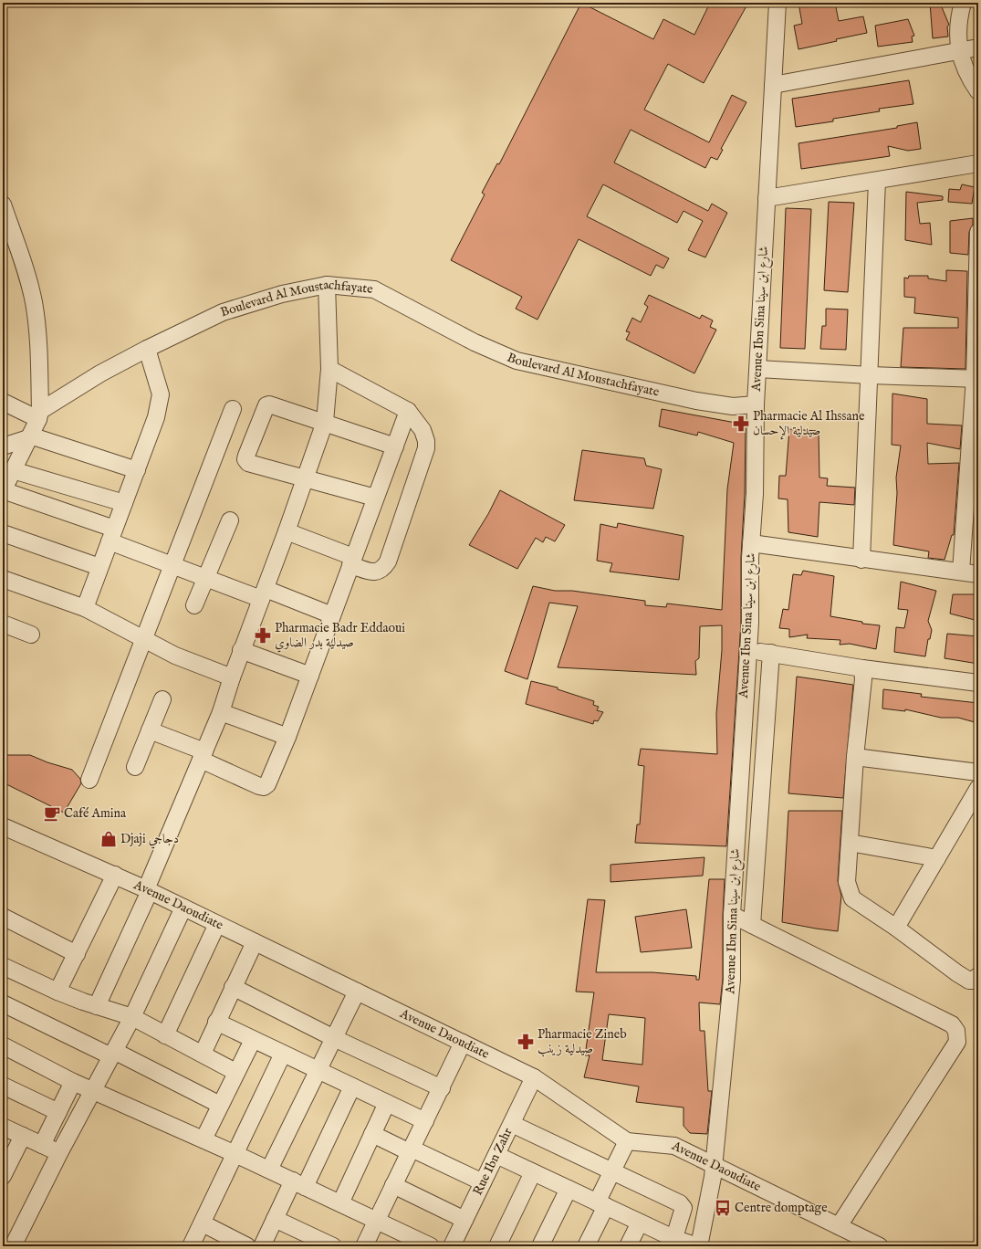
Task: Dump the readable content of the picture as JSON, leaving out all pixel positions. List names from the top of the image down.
{
  "streets": {
    "street": [
      "Boulevard Al Moustachfayate",
      "Avenue Ibn Sina شارع ابن سينا",
      "Avenue Daoudiate",
      "Rue Ibn Zahr"
    ]
  },
  "crossings": [
    ["Boulevard Al Moustachfayate", "Avenue Ibn Sina شارع ابن سينا"],
    ["Avenue Ibn Sina شارع ابن سينا", "Avenue Daoudiate"],
    ["Avenue Daoudiate", "Rue Ibn Zahr"]
  ],
  "places": {
    "pharmacy": ["Pharmacie Al Ihssane صيدلية الإحسان", "Pharmacie Badr Eddaoui صيدلية بدر الضاوي", "Pharmacie Zineb صيدلية زينب"],
    "cafe": ["Café Amina"],
    "shop": ["Djaji دجاجي"],
    "bus stop": ["Centre domptage"]
  }
}
